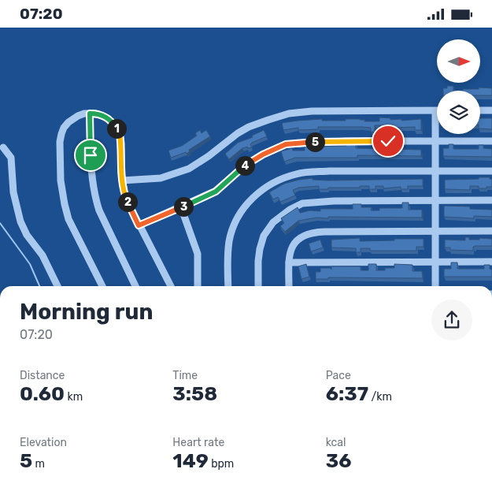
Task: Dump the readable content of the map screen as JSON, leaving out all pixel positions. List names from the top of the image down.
{
  "north": "right",
  "page": {
    "status": "07:20",
    "pins": [
      "1",
      "5",
      "4",
      "2",
      "3"
    ],
    "heading": ["Morning run", "07:20"],
    "stats": [
      ["Distance", "0.60 km"],
      ["Time", "3:58"],
      ["Pace", "6:37 /km"],
      ["Elevation", "5 m"],
      ["Heart rate", "149 bpm"],
      ["kcal", "36"]
    ]
  }
}
